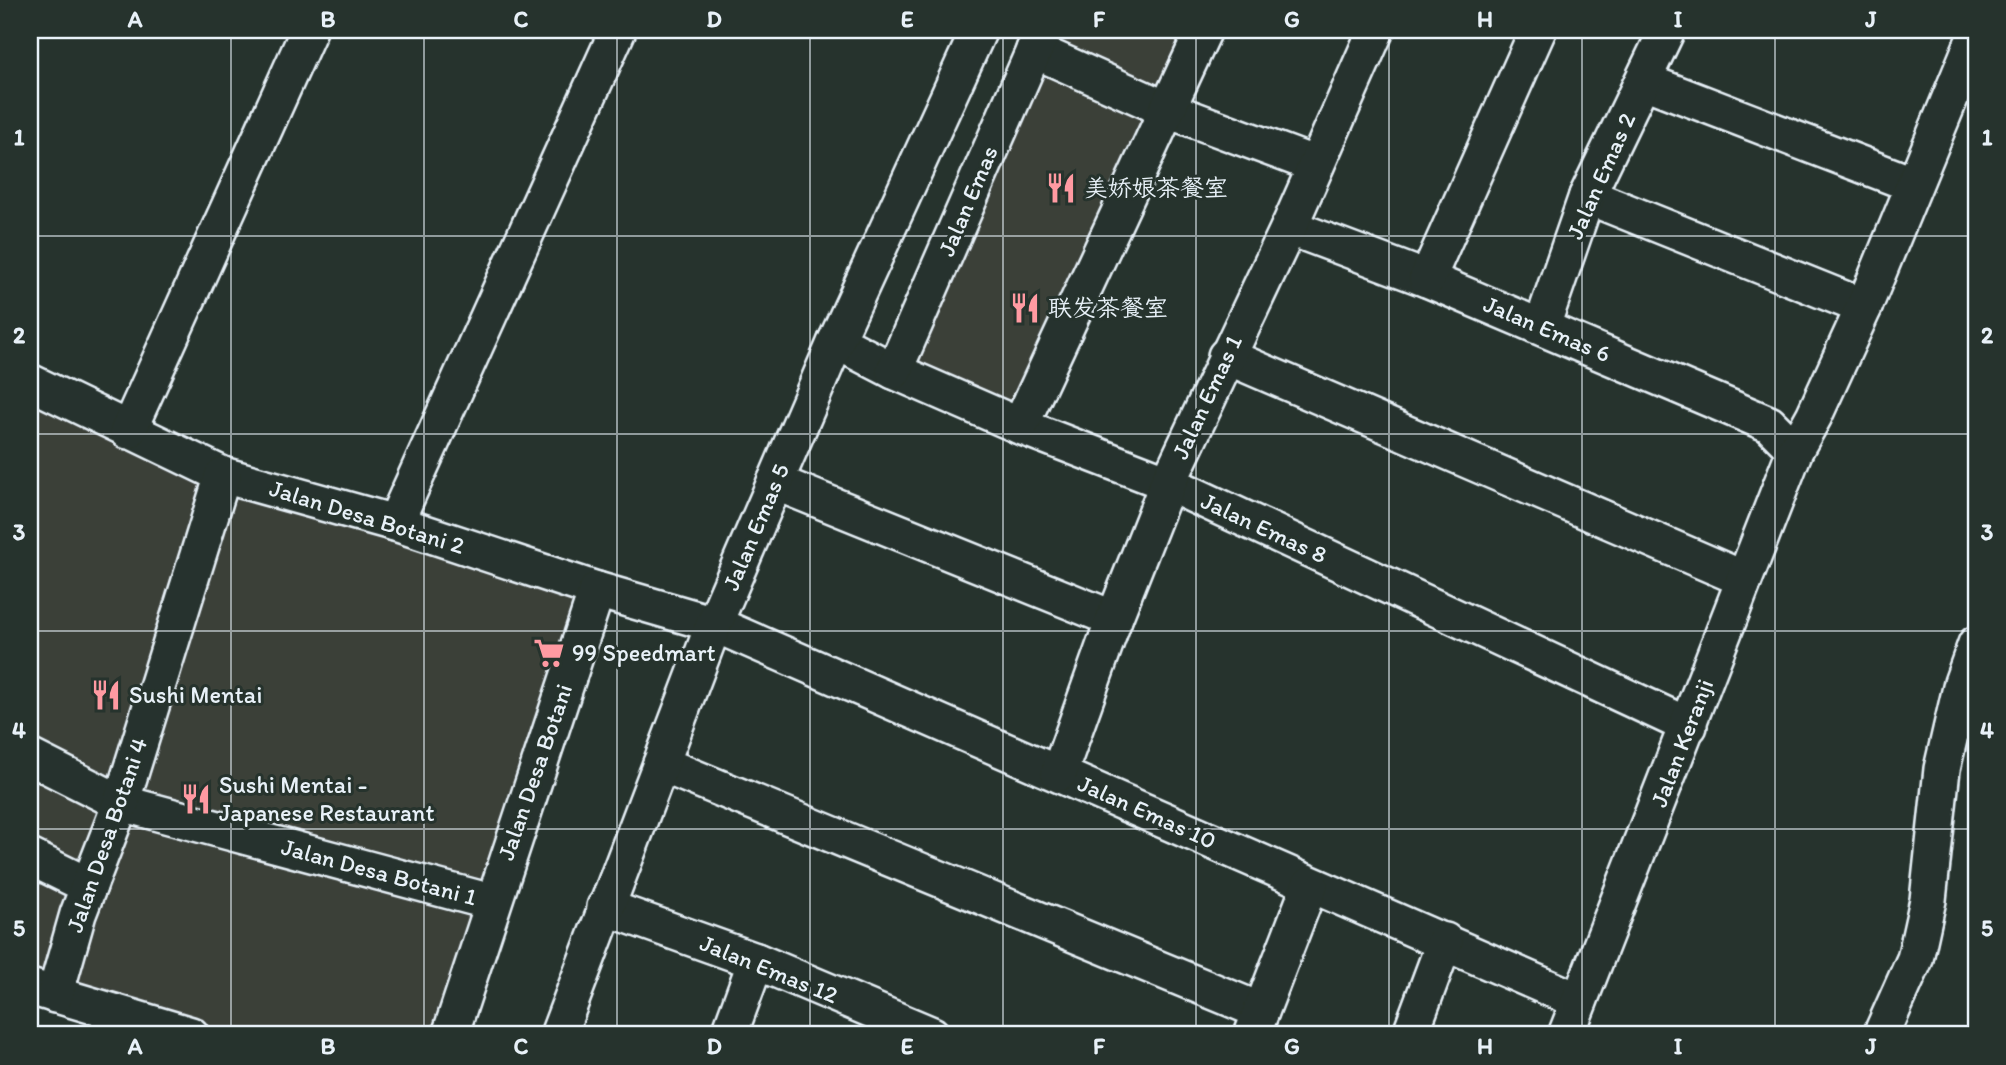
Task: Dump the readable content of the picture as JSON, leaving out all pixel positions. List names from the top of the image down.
{
  "streets": {
    "street": [
      "Jalan Emas 2",
      "Jalan Emas",
      "Jalan Emas 6",
      "Jalan Emas 1",
      "Jalan Desa Botani 2",
      "Jalan Emas 5",
      "Jalan Emas 8",
      "Jalan Keranji",
      "Jalan Desa Botani",
      "Jalan Emas 10",
      "Jalan Desa Botani 4",
      "Jalan Desa Botani 1",
      "Jalan Emas 12"
    ]
  },
  "crossings": [
    ["Jalan Emas 2", "Jalan Emas 6"],
    ["Jalan Emas", "Jalan Emas 8"],
    ["Jalan Emas 6", "Jalan Emas 1"],
    ["Jalan Emas 6", "Jalan Keranji"],
    ["Jalan Emas 1", "Jalan Emas 8"],
    ["Jalan Emas 1", "Jalan Emas 10"],
    ["Jalan Desa Botani 2", "Jalan Emas 5"],
    ["Jalan Desa Botani 2", "Jalan Desa Botani"],
    ["Jalan Desa Botani 2", "Jalan Emas 10"],
    ["Jalan Desa Botani 2", "Jalan Desa Botani 4"],
    ["Jalan Emas 5", "Jalan Emas 8"],
    ["Jalan Emas 5", "Jalan Emas 10"],
    ["Jalan Emas 5", "Jalan Emas 12"],
    ["Jalan Emas 8", "Jalan Keranji"],
    ["Jalan Keranji", "Jalan Emas 10"],
    ["Jalan Desa Botani", "Jalan Desa Botani 1"],
    ["Jalan Desa Botani 4", "Jalan Desa Botani 1"]
  ],
  "places": {
    "restaurant": [
      "美娇娘茶餐室",
      "联发茶餐室",
      "Sushi Mentai",
      "Sushi Mentai - Japanese Restaurant"
    ],
    "supermarket": ["99 Speedmart"]
  },
  "grid": {
    "columns": [
      "A",
      "B",
      "C",
      "D",
      "E",
      "F",
      "G",
      "H",
      "I",
      "J"
    ],
    "rows": [
      "1",
      "2",
      "3",
      "4",
      "5"
    ]
  }
}
